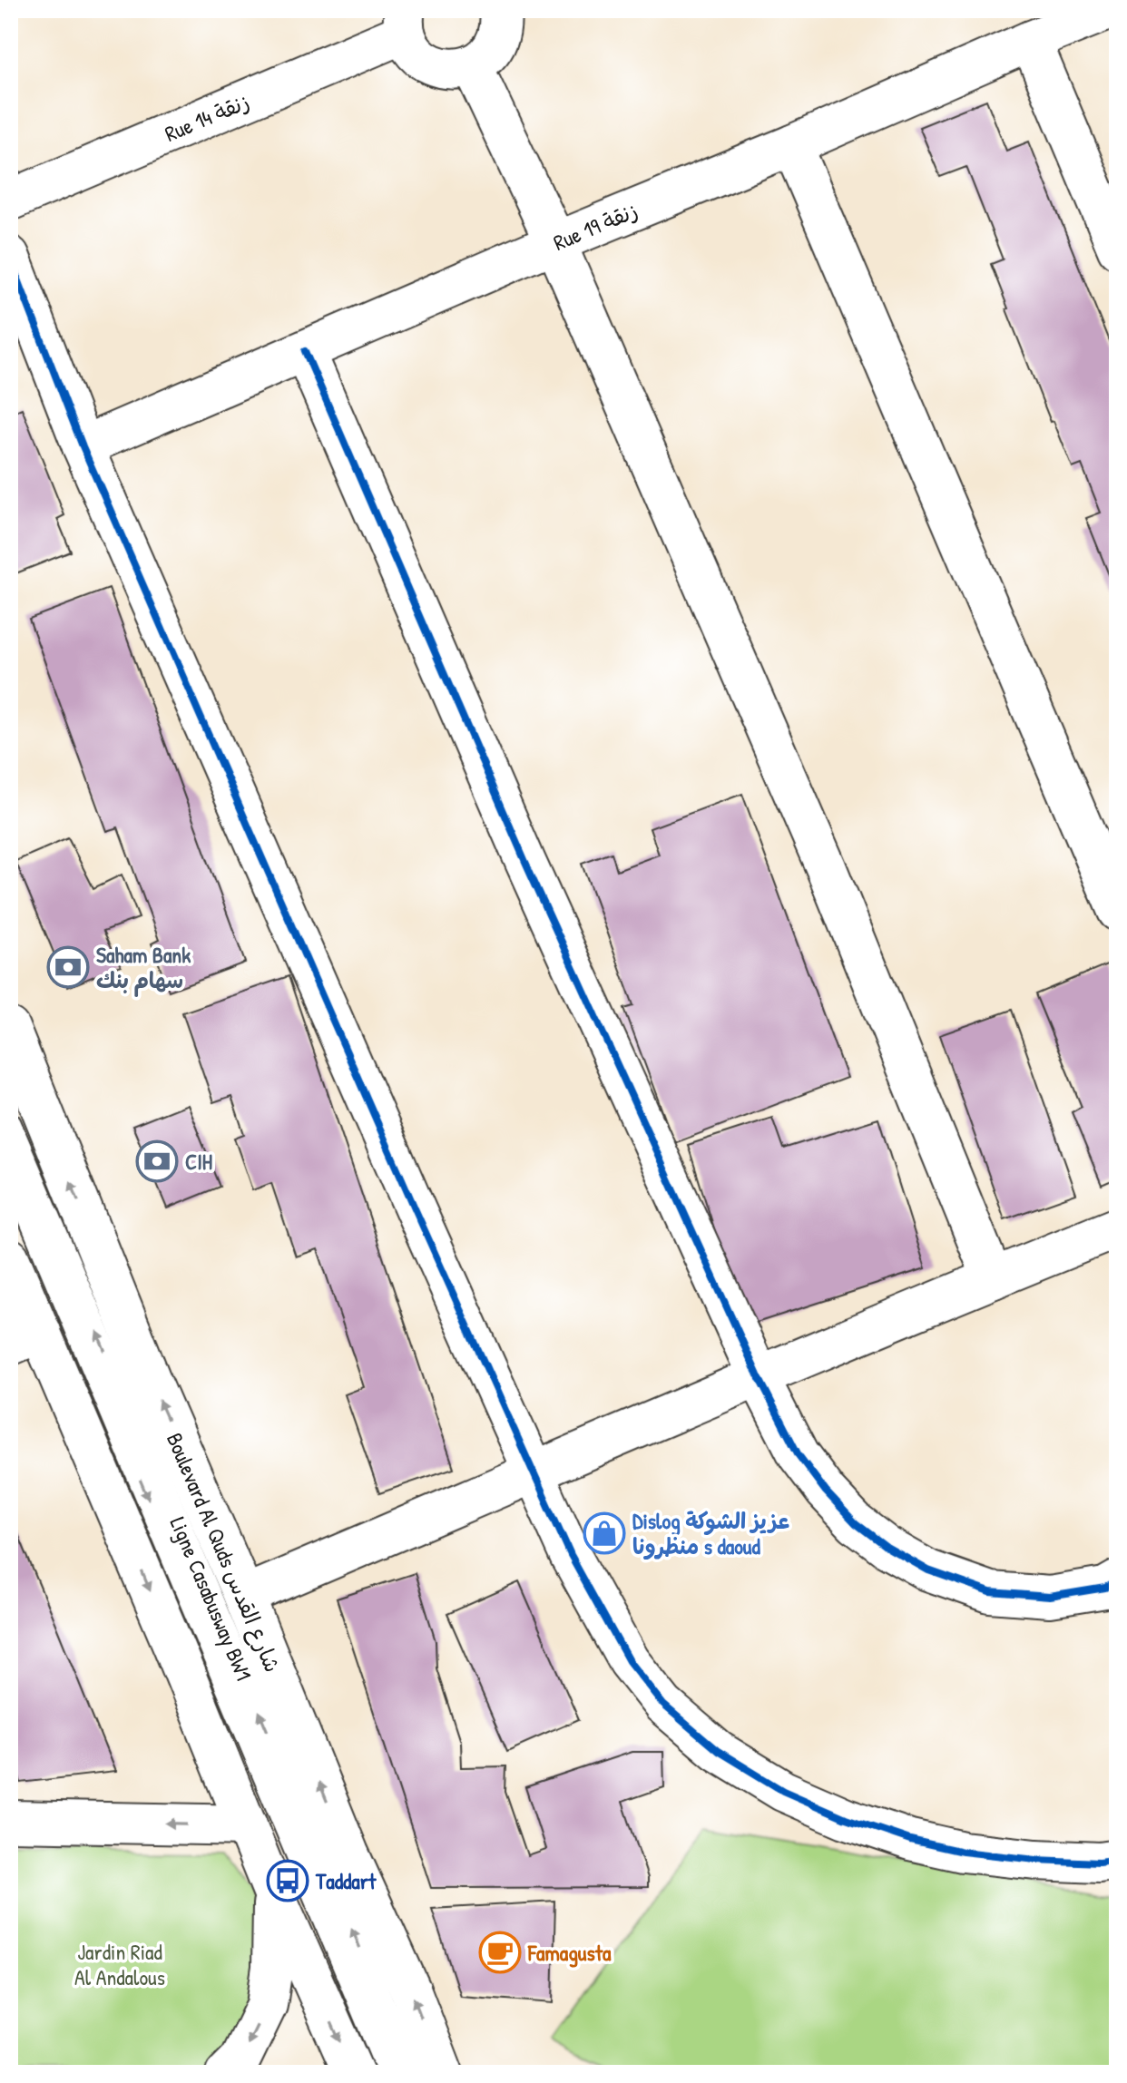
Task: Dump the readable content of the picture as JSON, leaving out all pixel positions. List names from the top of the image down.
{
  "streets": {
    "street": ["Rue 14 زنقة", "Rue 19 زنقة", "Boulevard Al Quds شارع القدس"],
    "lane": ["Ligne Casabusway BW1"]
  },
  "parks": ["Jardin Riad Al Andalous"],
  "places": {
    "bank": ["Saham Bank سهام بنك", "CIH"],
    "shop": ["Dislog عزيز الشوكة منظرونا s daoud"],
    "bus stop": ["Taddart"],
    "cafe": ["Famagusta"]
  }
}
